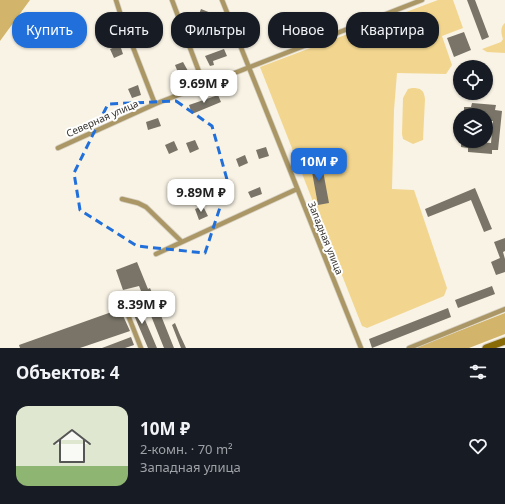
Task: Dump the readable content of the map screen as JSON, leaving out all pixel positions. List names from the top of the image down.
{
  "streets": {
    "street": ["Северная улица", "Западная улица"]
  },
  "crossings": [
    ["Северная улица", "Западная улица"]
  ],
  "page": {
    "chip": [
      "Купить",
      "Снять",
      "Фильтры",
      "Новое",
      "Квартира"
    ],
    "price": [
      "9.69M ₽",
      "10M ₽",
      "9.89M ₽",
      "8.39M ₽"
    ],
    "heading": "Объектов: 4",
    "list": [
      {
        "name": "10M ₽",
        "note": "2-комн. · 70 m² · Западная улица"
      }
    ]
  }
}
